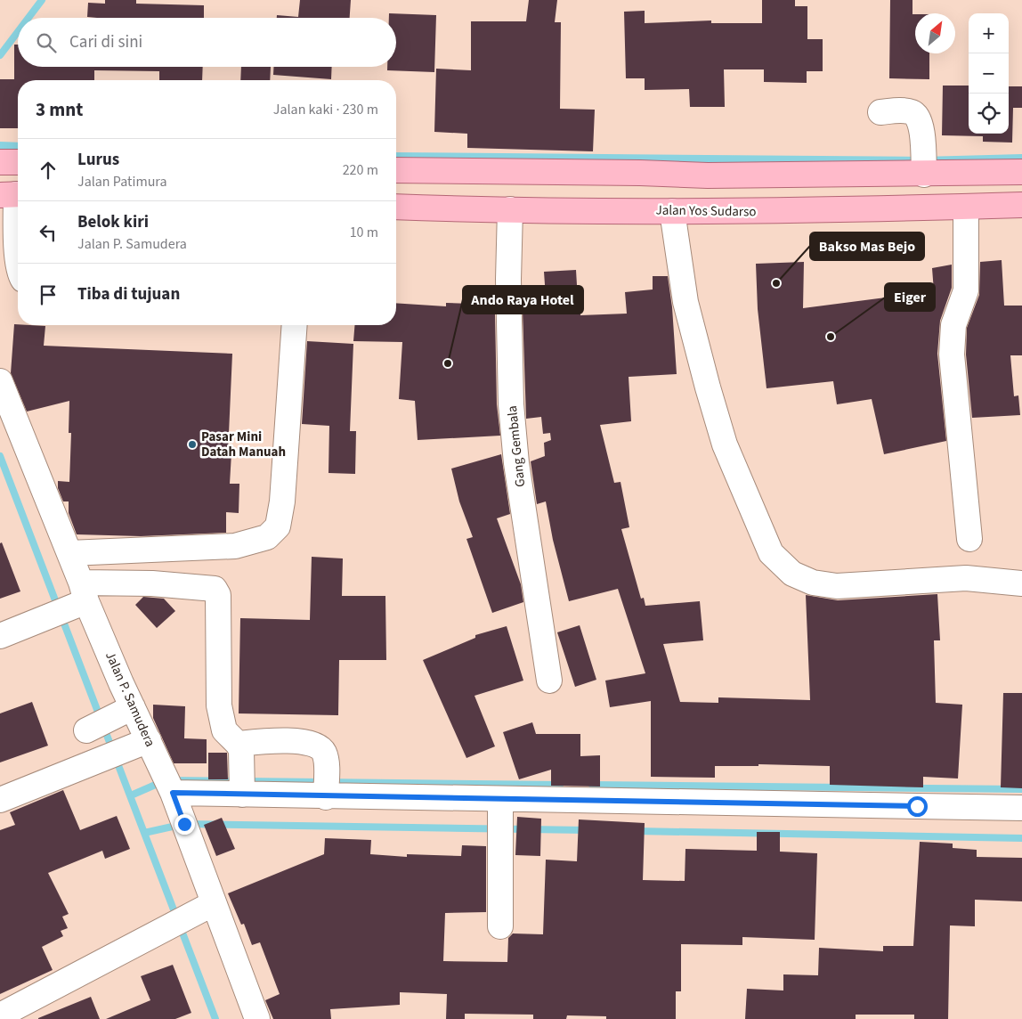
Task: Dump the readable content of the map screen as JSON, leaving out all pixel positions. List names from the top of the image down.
{
  "streets": {
    "main road": ["Jalan Yos Sudarso"],
    "street": ["Gang Gembala", "Jalan P. Samudera"]
  },
  "crossings": [
    ["Jalan Yos Sudarso", "Gang Gembala"]
  ],
  "places": [
    "Bakso Mas Bejo",
    "Eiger",
    "Ando Raya Hotel",
    "Pasar Mini Datah Manuah"
  ],
  "north": "top right",
  "page": {
    "map_buttons": ["+", "−"],
    "search": "Cari di sini",
    "heading": ["3 mnt", "Jalan kaki · 230 m"],
    "list": [
      ["Lurus", "Jalan Patimura", "220 m"],
      ["Belok kiri", "Jalan P. Samudera", "10 m"],
      "Tiba di tujuan"
    ]
  }
}
